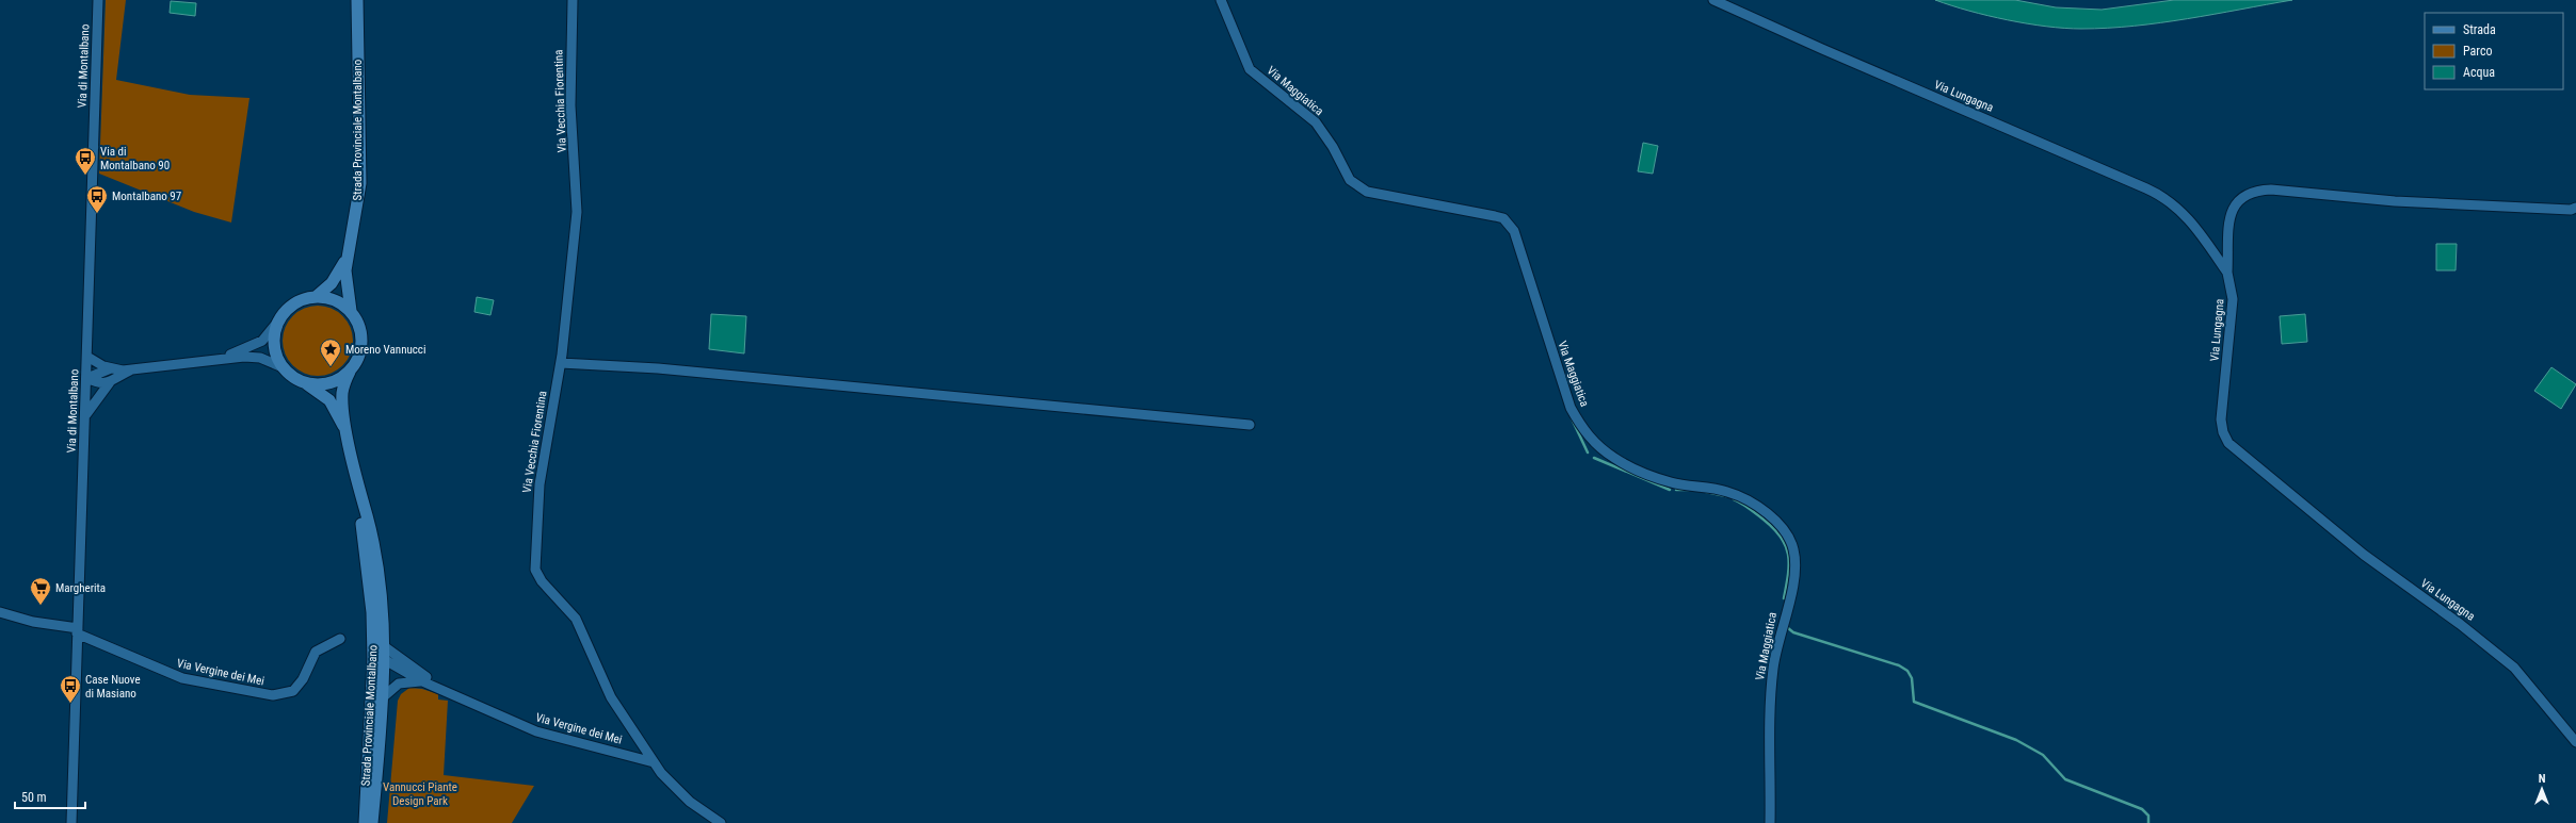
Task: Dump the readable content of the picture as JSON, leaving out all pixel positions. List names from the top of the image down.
{
  "streets": {
    "main road": ["Strada Provinciale Montalbano"],
    "street": [
      "Via di Montalbano",
      "Via Maggiatica",
      "Via Lungagna",
      "Via Vecchia Fiorentina",
      "Via Vergine dei Mei"
    ]
  },
  "crossings": [
    ["Via di Montalbano", "Via Vergine dei Mei"],
    ["Via Vecchia Fiorentina", "Via Vergine dei Mei"],
    ["Strada Provinciale Montalbano", "Via Vergine dei Mei"]
  ],
  "parks": ["Vannucci Piante Design Park"],
  "places": {
    "bus stop": ["Via di Montalbano 90", "Montalbano 97", "Case Nuove di Masiano"],
    "place": ["Moreno Vannucci"],
    "supermarket": ["Margherita"]
  },
  "legend": ["Strada", "Parco", "Acqua"],
  "scale_bar": "50 m",
  "north": "top"
}
